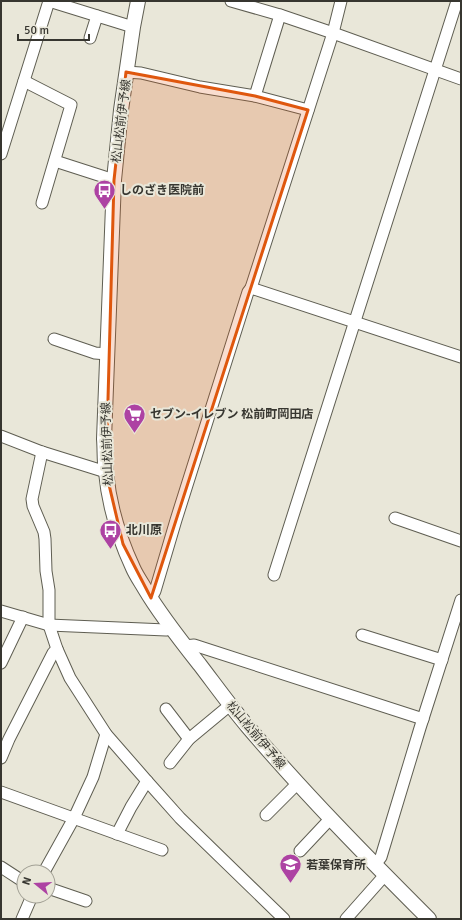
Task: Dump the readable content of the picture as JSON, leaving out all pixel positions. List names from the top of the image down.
{
  "streets": {
    "main road": ["松山松前伊予線"]
  },
  "places": {
    "bus stop": ["しのざき医院前", "北川原"],
    "supermarket": ["セブン-イレブン 松前町岡田店"],
    "school or university": ["若葉保育所"]
  },
  "scale_bar": "50 m",
  "north": "left"
}
